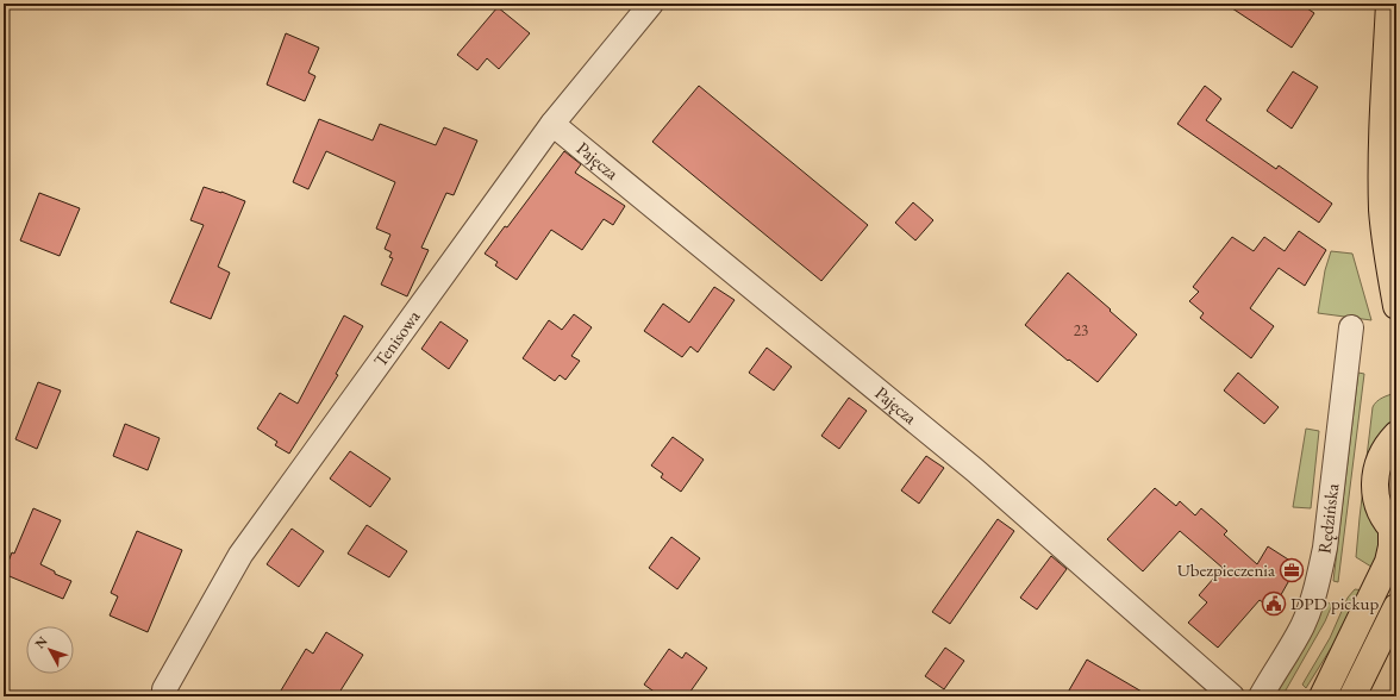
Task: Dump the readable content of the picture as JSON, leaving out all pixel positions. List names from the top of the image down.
{
  "streets": {
    "street": ["Pajęcza", "Tenisowa", "Rędzińska"]
  },
  "crossings": [
    ["Pajęcza", "Tenisowa"]
  ],
  "places": {
    "office": ["Ubezpieczenia"],
    "public building": ["DPD pickup"]
  },
  "house_numbers": ["23"],
  "north": "top left"
}
